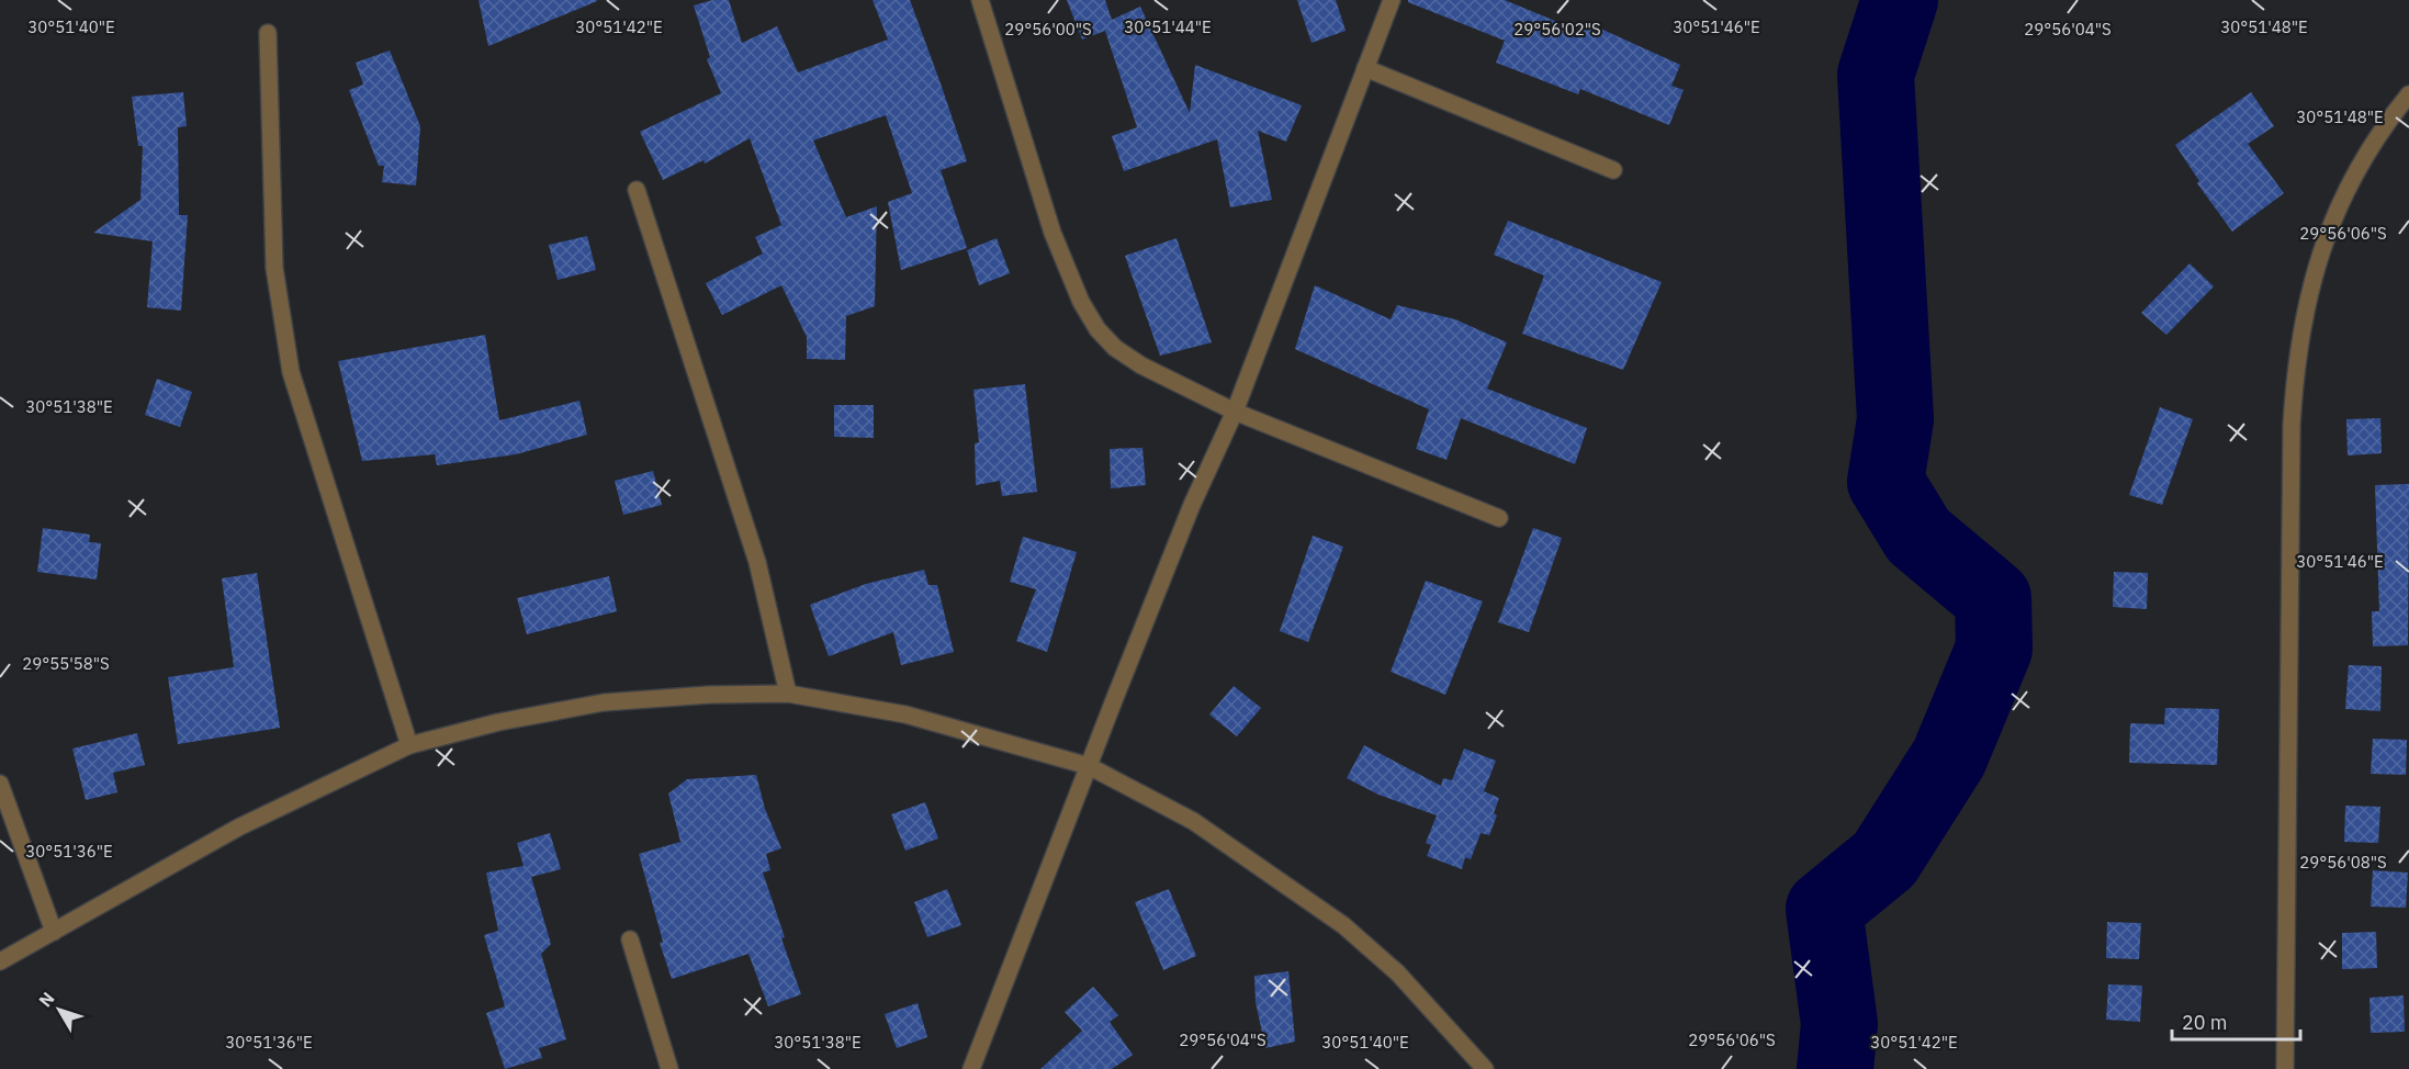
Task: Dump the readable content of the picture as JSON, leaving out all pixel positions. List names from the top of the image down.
{
  "scale_bar": "20 m",
  "north": "top left",
  "coordinates": [
    "30°51'40\"E",
    "30°51'42\"E",
    "30°51'44\"E",
    "30°51'46\"E",
    "30°51'48\"E",
    "29°56'00\"S",
    "29°56'02\"S",
    "29°56'04\"S",
    "29°56'06\"S",
    "30°51'38\"E",
    "29°55'58\"S",
    "30°51'36\"E",
    "29°56'08\"S"
  ]
}
